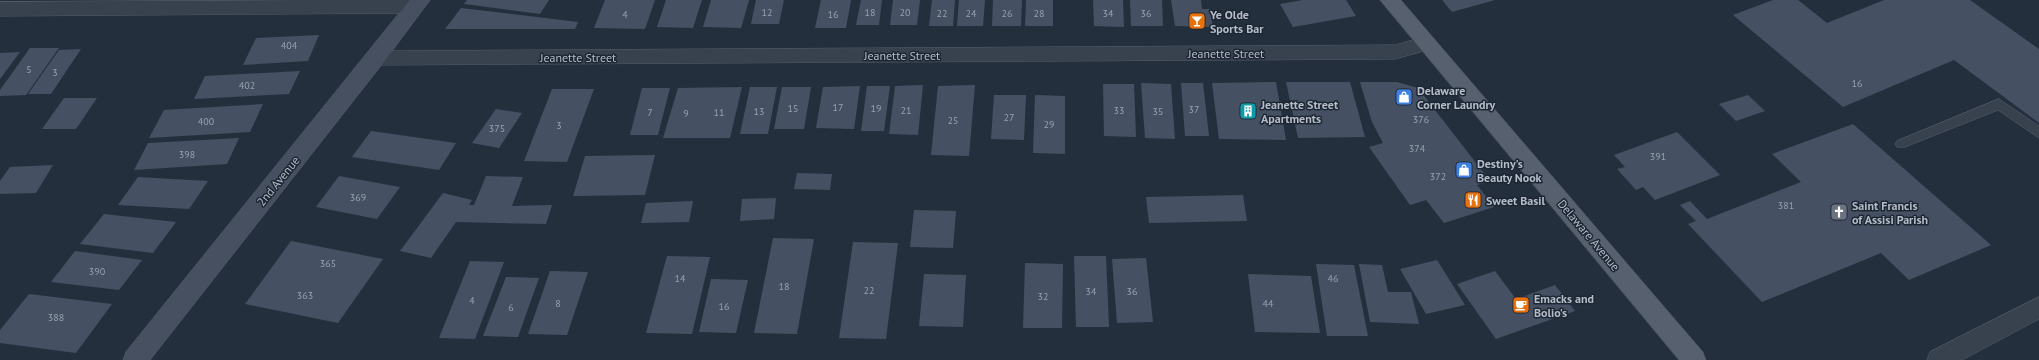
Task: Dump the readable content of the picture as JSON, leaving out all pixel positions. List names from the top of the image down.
{
  "streets": {
    "main road": ["Delaware Avenue"],
    "street": ["Jeanette Street", "2nd Avenue"]
  },
  "crossings": [
    ["Jeanette Street", "2nd Avenue"],
    ["Jeanette Street", "Delaware Avenue"]
  ],
  "places": {
    "bar": ["Ye Olde Sports Bar"],
    "shop": ["Delaware Corner Laundry", "Destiny's Beauty Nook"],
    "building": ["Jeanette Street Apartments"],
    "restaurant": ["Sweet Basil"],
    "church": ["Saint Francis of Assisi Parish"],
    "cafe": ["Emacks and Bolio's"]
  },
  "house_numbers": [
    "12",
    "18",
    "20",
    "22",
    "24",
    "26",
    "28",
    "34",
    "36",
    "4",
    "16",
    "404",
    "5",
    "3",
    "16",
    "402",
    "17",
    "15",
    "19",
    "37",
    "21",
    "33",
    "13",
    "35",
    "7",
    "11",
    "9",
    "27",
    "376",
    "25",
    "400",
    "29",
    "3",
    "375",
    "374",
    "398",
    "391",
    "372",
    "369",
    "381",
    "365",
    "390",
    "14",
    "46",
    "18",
    "22",
    "34",
    "36",
    "363",
    "32",
    "4",
    "8",
    "44",
    "16",
    "6",
    "388"
  ]
}
